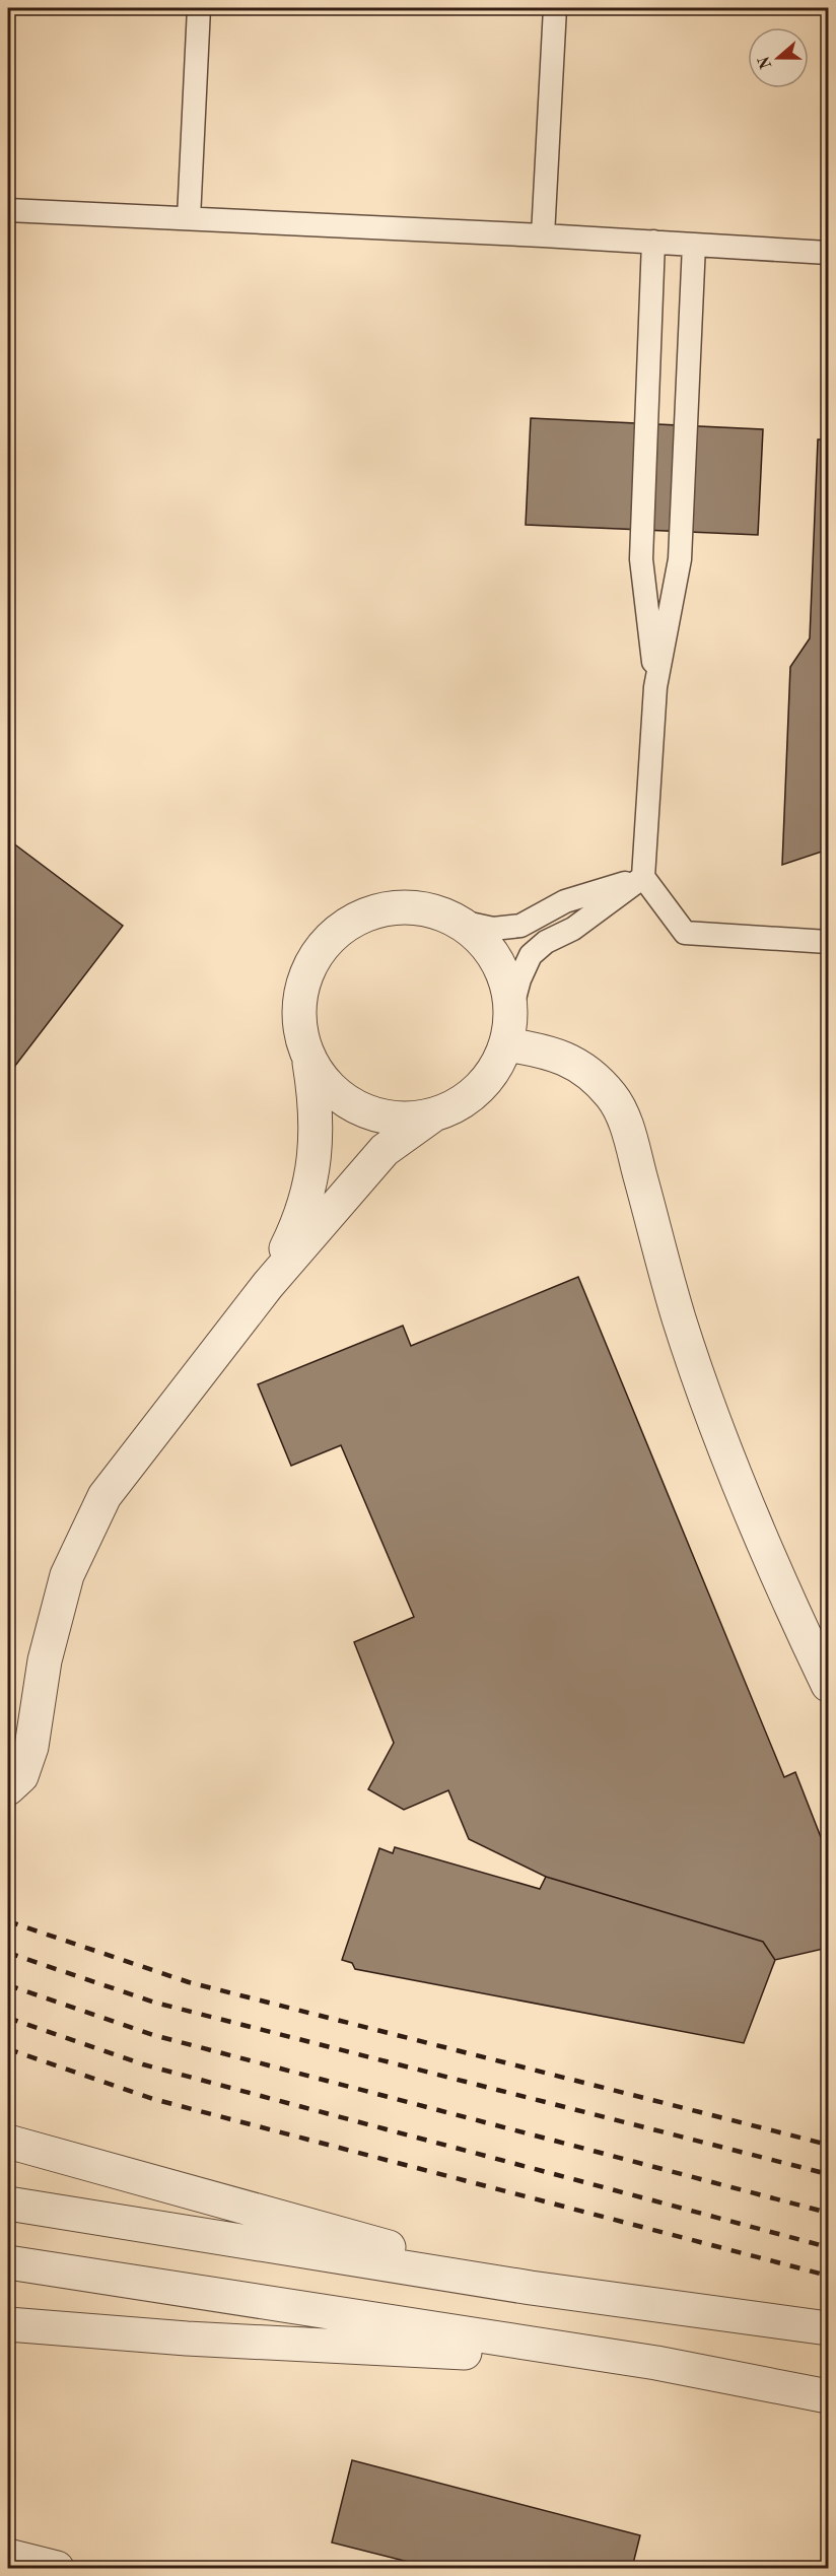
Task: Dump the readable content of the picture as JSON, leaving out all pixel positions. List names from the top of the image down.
{
  "north": "left"
}
